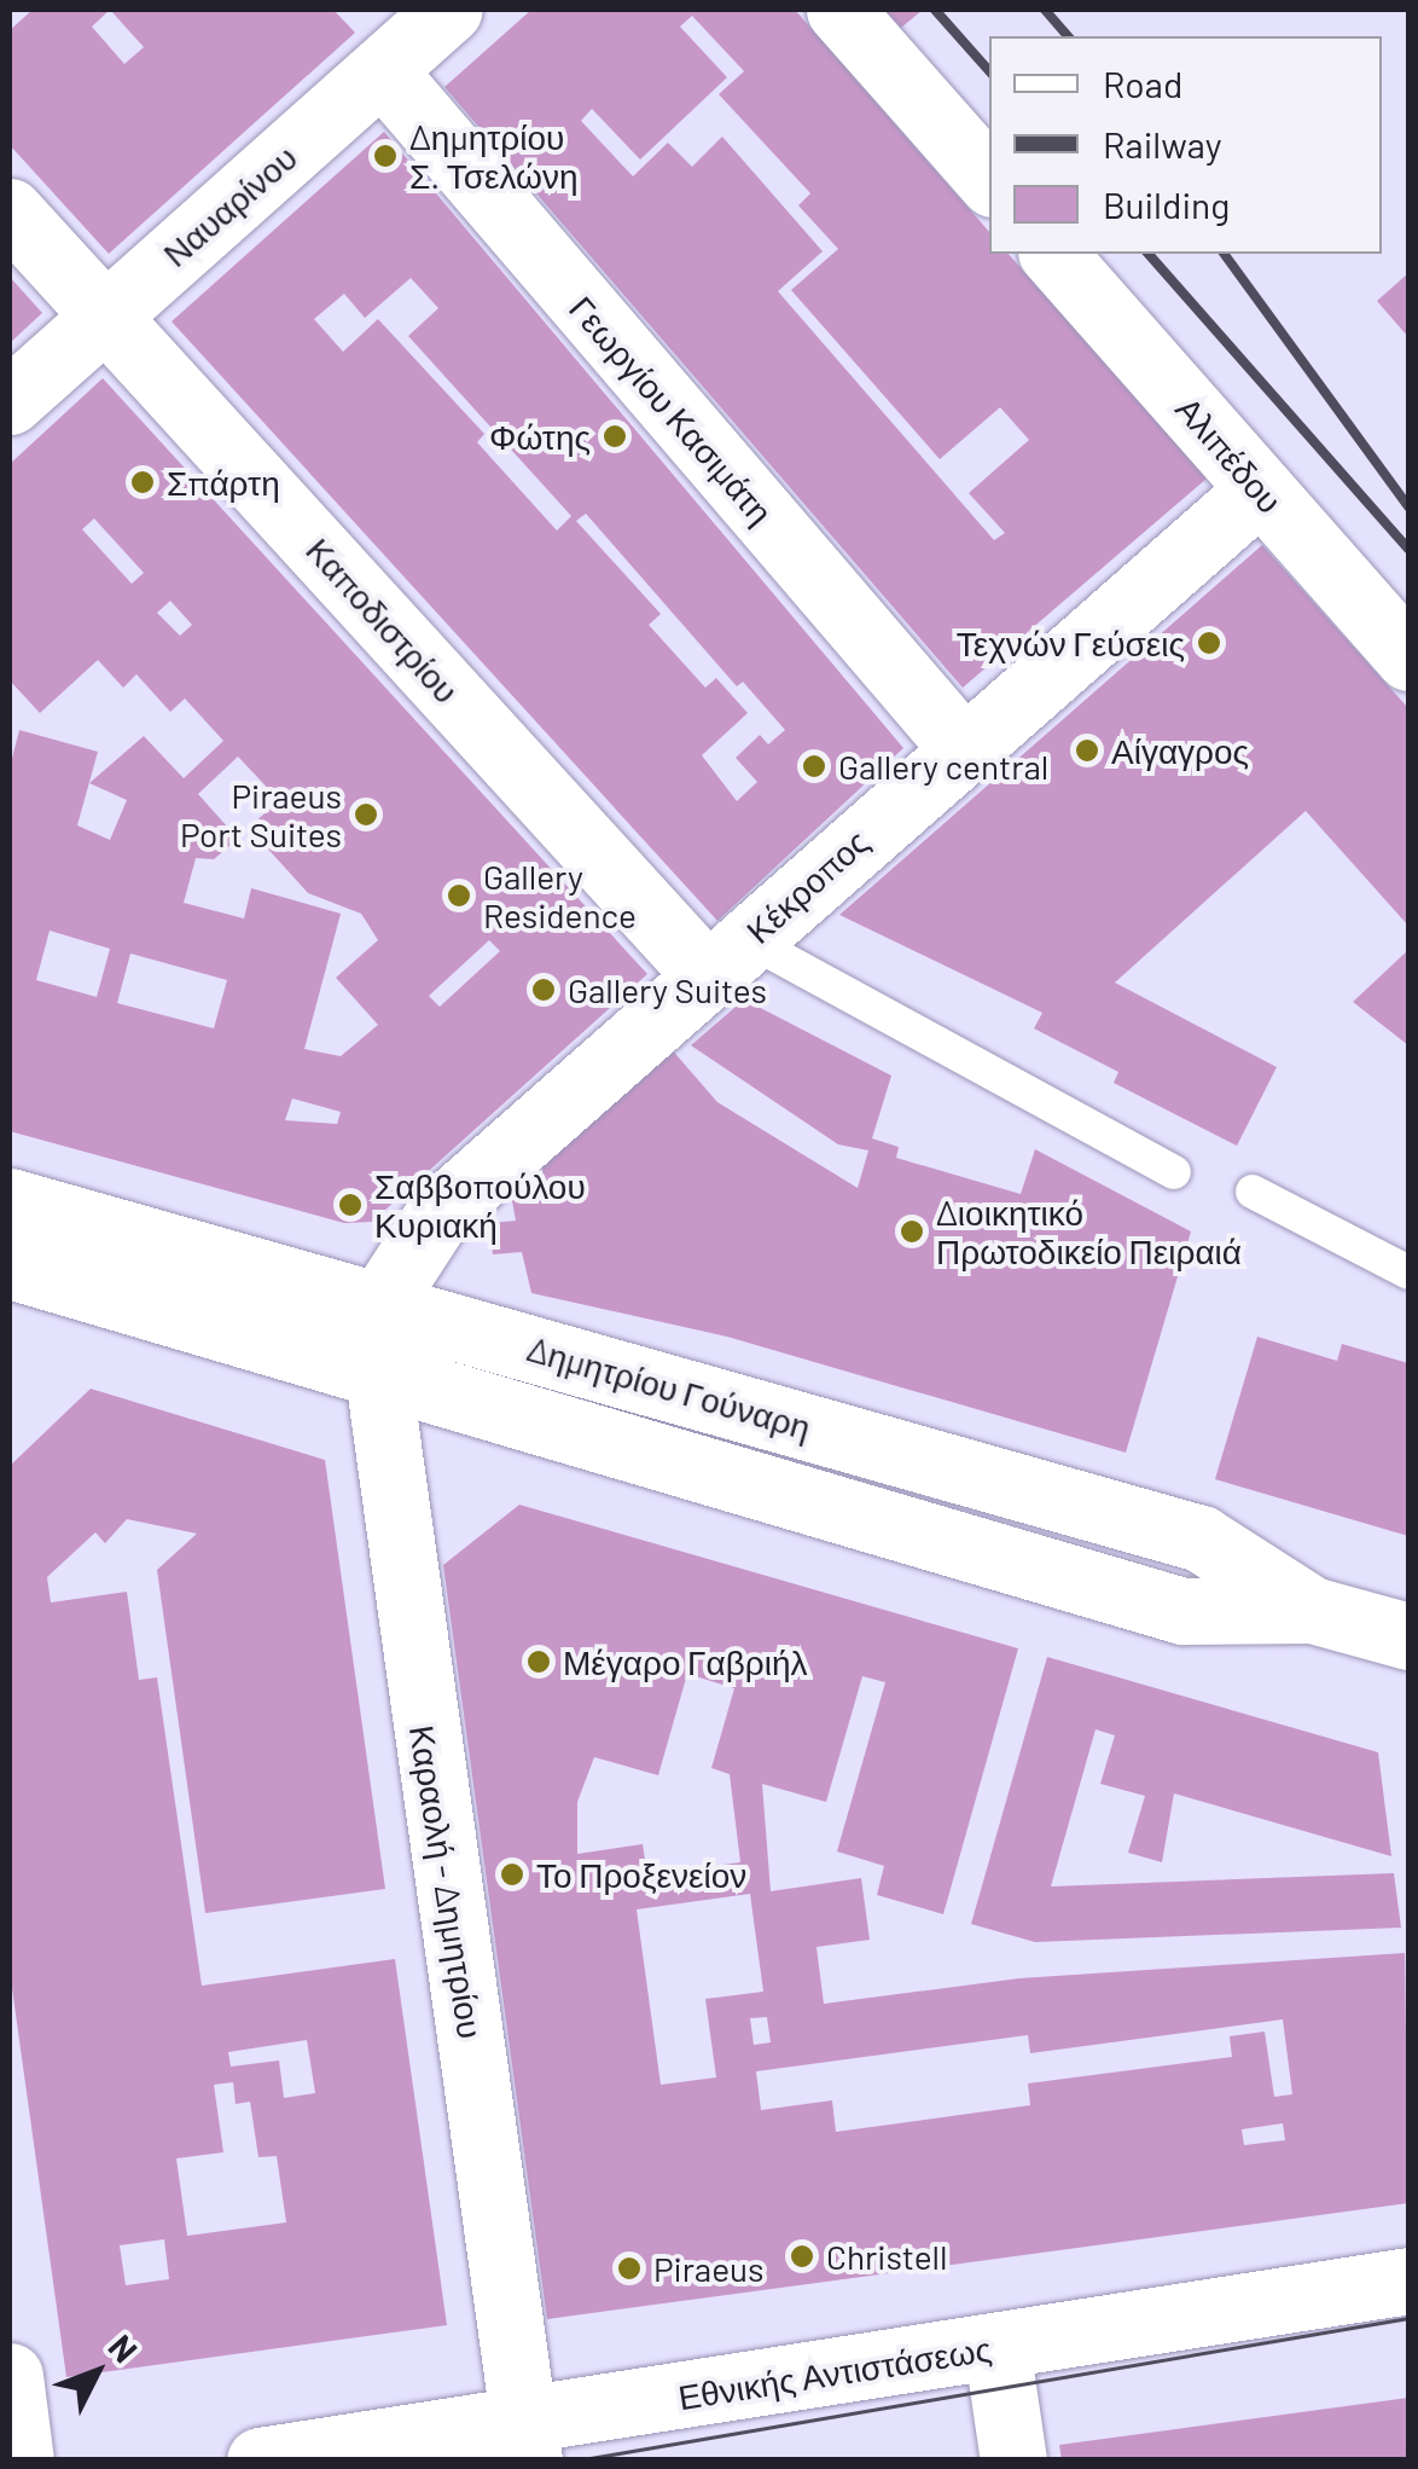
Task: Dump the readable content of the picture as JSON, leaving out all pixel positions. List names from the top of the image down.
{
  "streets": {
    "street": [
      "Ναυαρίνου",
      "Γεωργίου Κασιμάτη",
      "Αλιπέδου",
      "Καποδιστρίου",
      "Κέκροπος",
      "Δημητρίου Γούναρη",
      "Καραολή - Δημητρίου",
      "Εθνικής Αντιστάσεως"
    ]
  },
  "crossings": [
    ["Ναυαρίνου", "Γεωργίου Κασιμάτη"],
    ["Ναυαρίνου", "Καποδιστρίου"],
    ["Γεωργίου Κασιμάτη", "Κέκροπος"],
    ["Αλιπέδου", "Κέκροπος"],
    ["Καποδιστρίου", "Κέκροπος"],
    ["Κέκροπος", "Δημητρίου Γούναρη"],
    ["Κέκροπος", "Καραολή - Δημητρίου"],
    ["Δημητρίου Γούναρη", "Καραολή - Δημητρίου"],
    ["Καραολή - Δημητρίου", "Εθνικής Αντιστάσεως"]
  ],
  "places": [
    "Δημητρίου Σ. Τσελώνη",
    "Φώτης",
    "Σπάρτη",
    "Τεχνών Γεύσεις",
    "Αίγαγρος",
    "Gallery central",
    "Piraeus Port Suites",
    "Gallery Residence",
    "Gallery Suites",
    "Σαββοπούλου Κυριακή",
    "Διοικητικό Πρωτοδικείο Πειραιά",
    "Μέγαρο Γαβριήλ",
    "Το Προξενείον",
    "Christell",
    "Piraeus"
  ],
  "legend": ["Road", "Railway", "Building"],
  "north": "top right"
}
